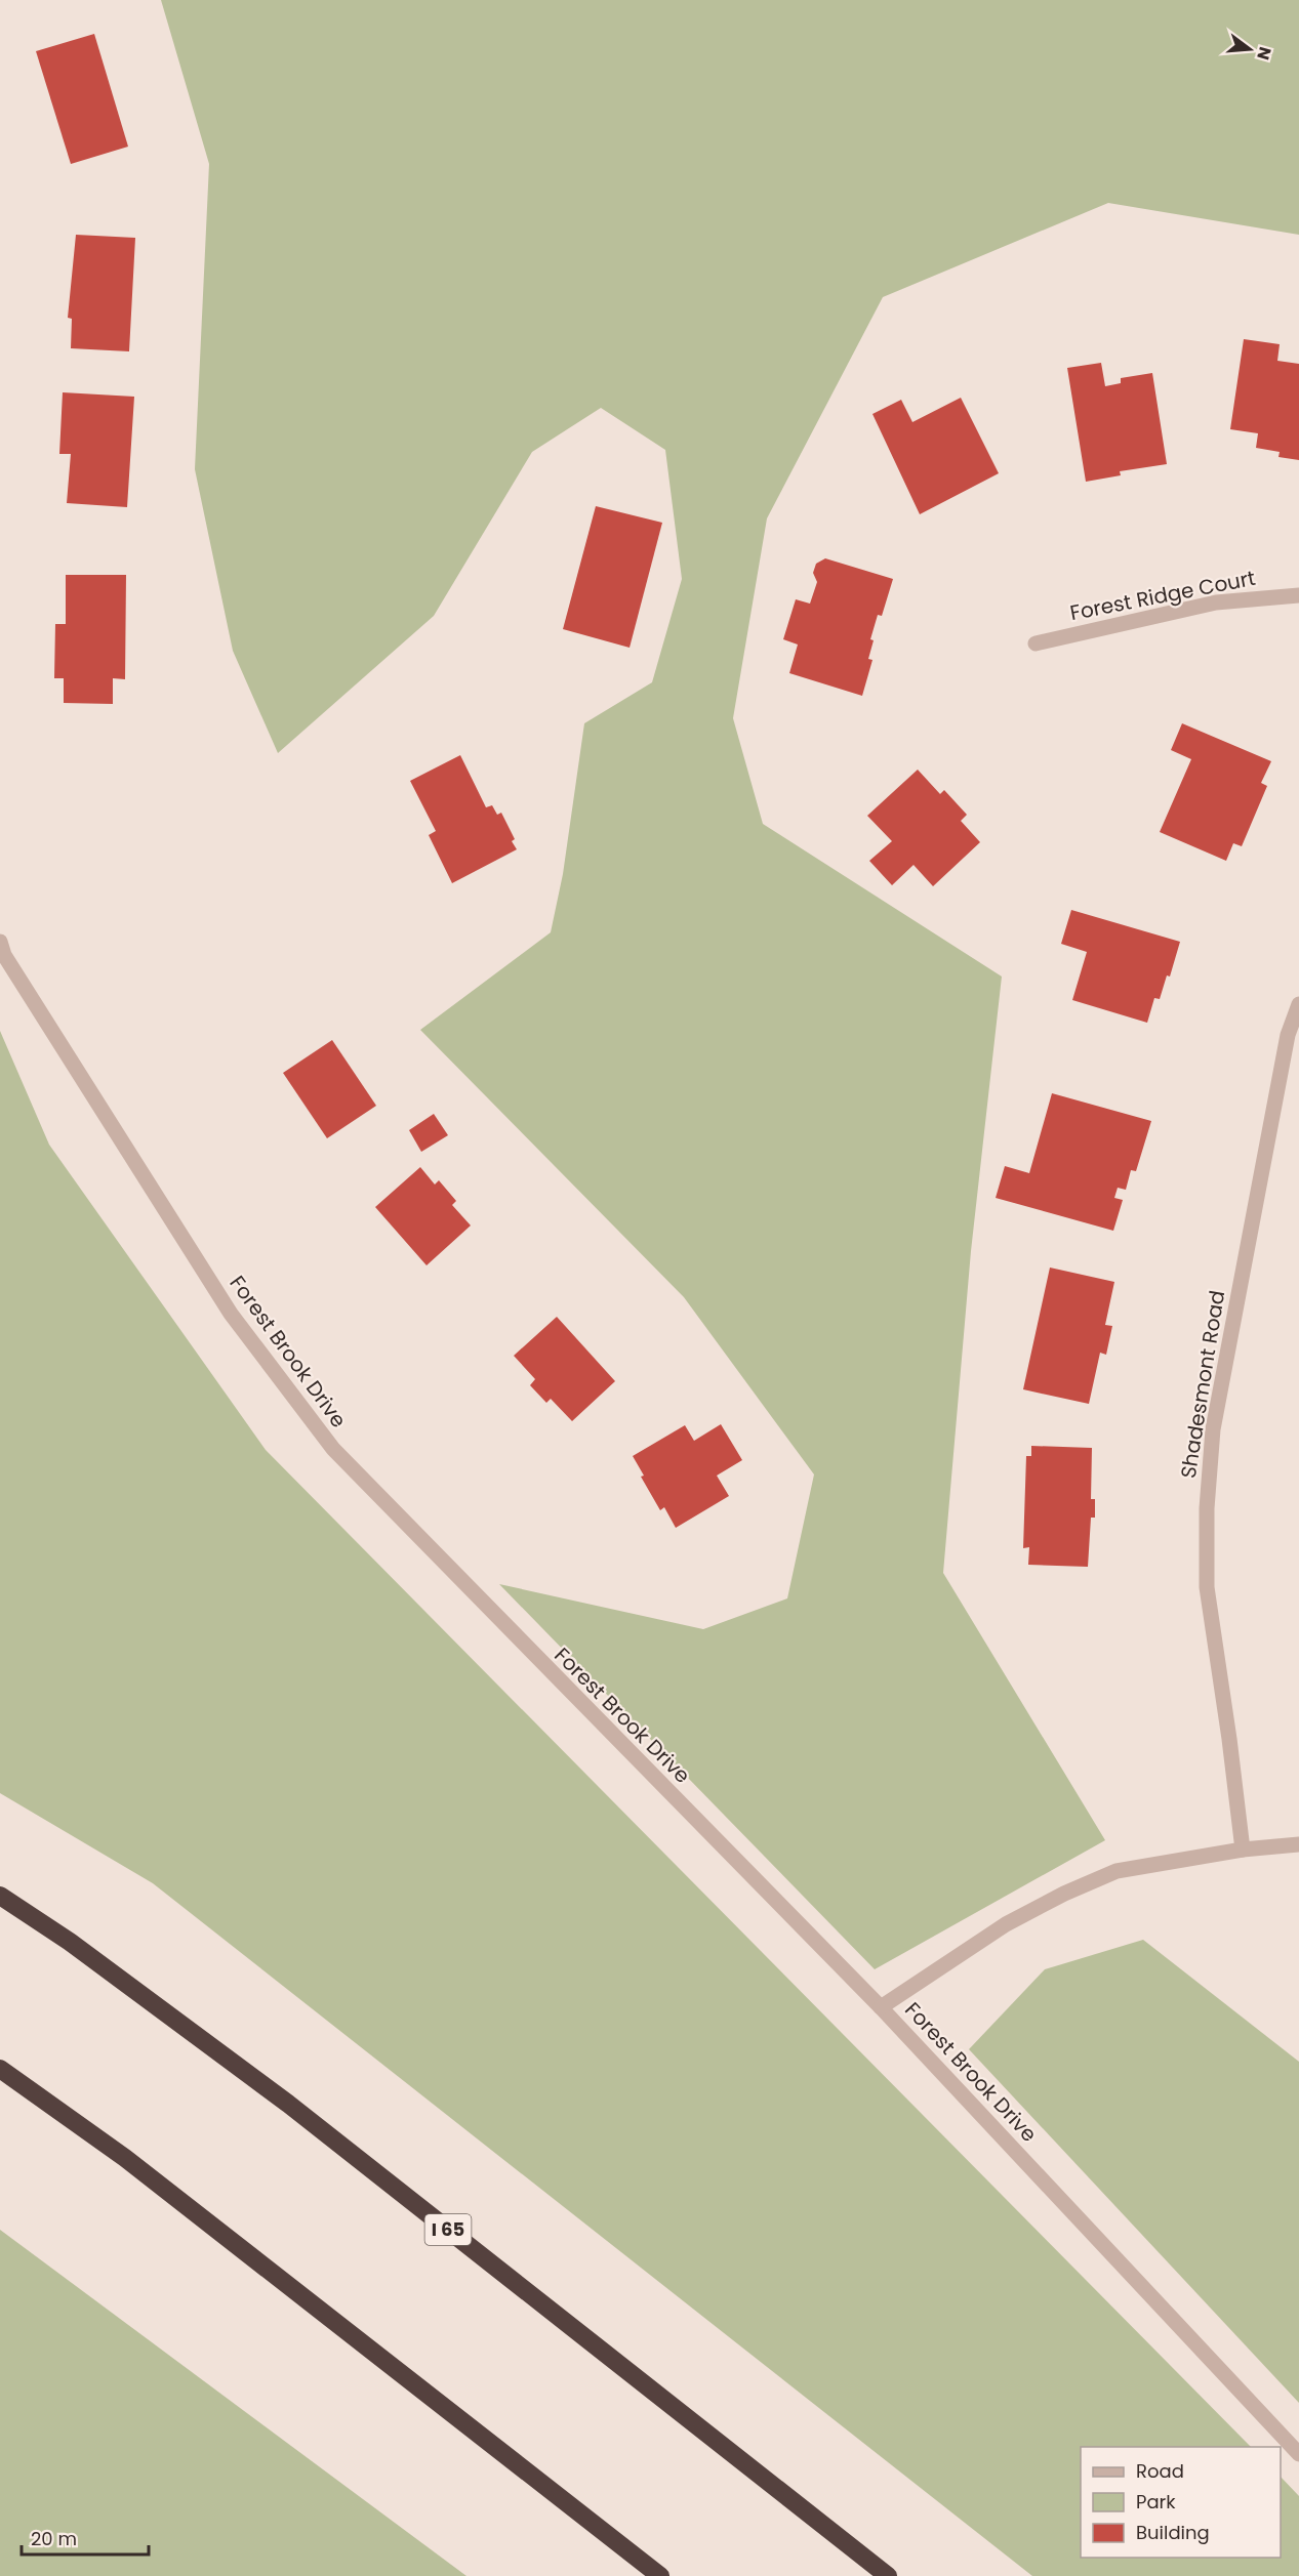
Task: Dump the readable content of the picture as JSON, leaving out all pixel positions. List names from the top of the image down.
{
  "streets": {
    "highway": ["I 65"],
    "street": ["Forest Ridge Court", "Forest Brook Drive", "Shadesmont Road"]
  },
  "legend": ["Road", "Park", "Building"],
  "scale_bar": "20 m",
  "north": "right"
}
